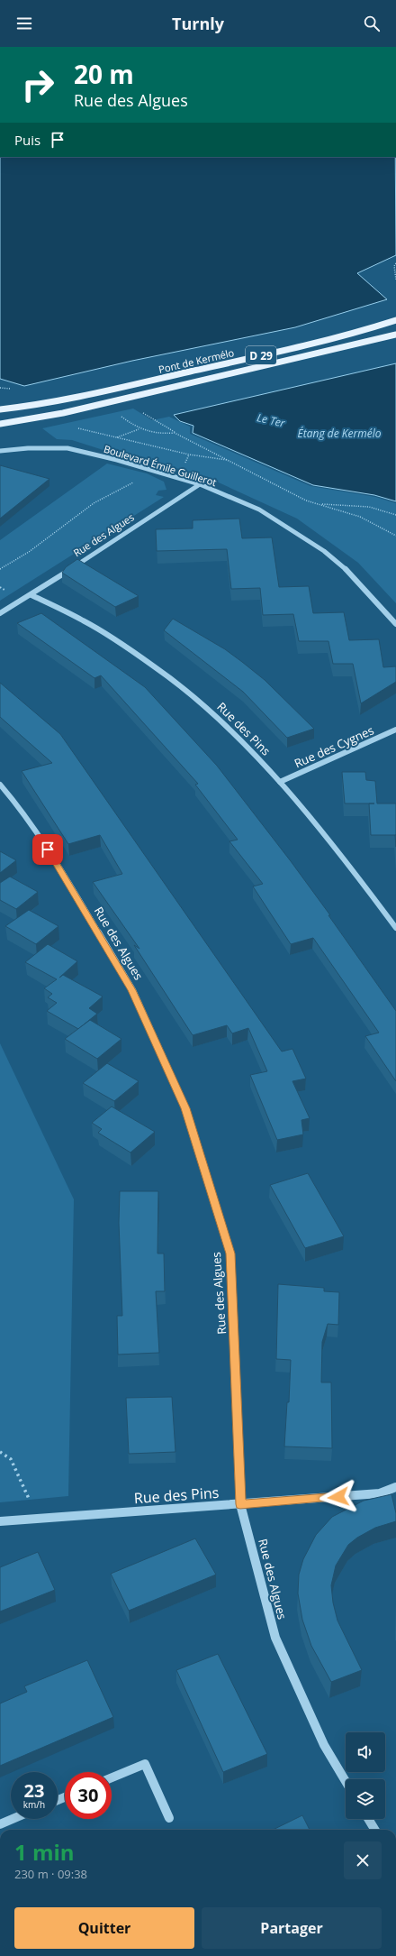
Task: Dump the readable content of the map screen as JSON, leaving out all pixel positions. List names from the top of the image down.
{
  "streets": {
    "main road": ["D 29", "Pont de Kermélo"],
    "street": [
      "Boulevard Émile Guillerot",
      "Rue des Algues",
      "Rue des Pins",
      "Rue des Cygnes"
    ]
  },
  "crossings": [
    ["Boulevard Émile Guillerot", "Rue des Algues"],
    ["Rue des Algues", "Rue des Pins"],
    ["Rue des Pins", "Rue des Cygnes"]
  ],
  "water": ["Le Ter", "Étang de Kermélo"],
  "page": {
    "header": "Turnly",
    "turn": ["20 m", "Rue des Algues"],
    "then": "Puis",
    "speed": "23 km/h",
    "limit": "30",
    "heading": ["1 min", "230 m · 09:38"],
    "buttons": ["Quitter", "Partager"]
  }
}
